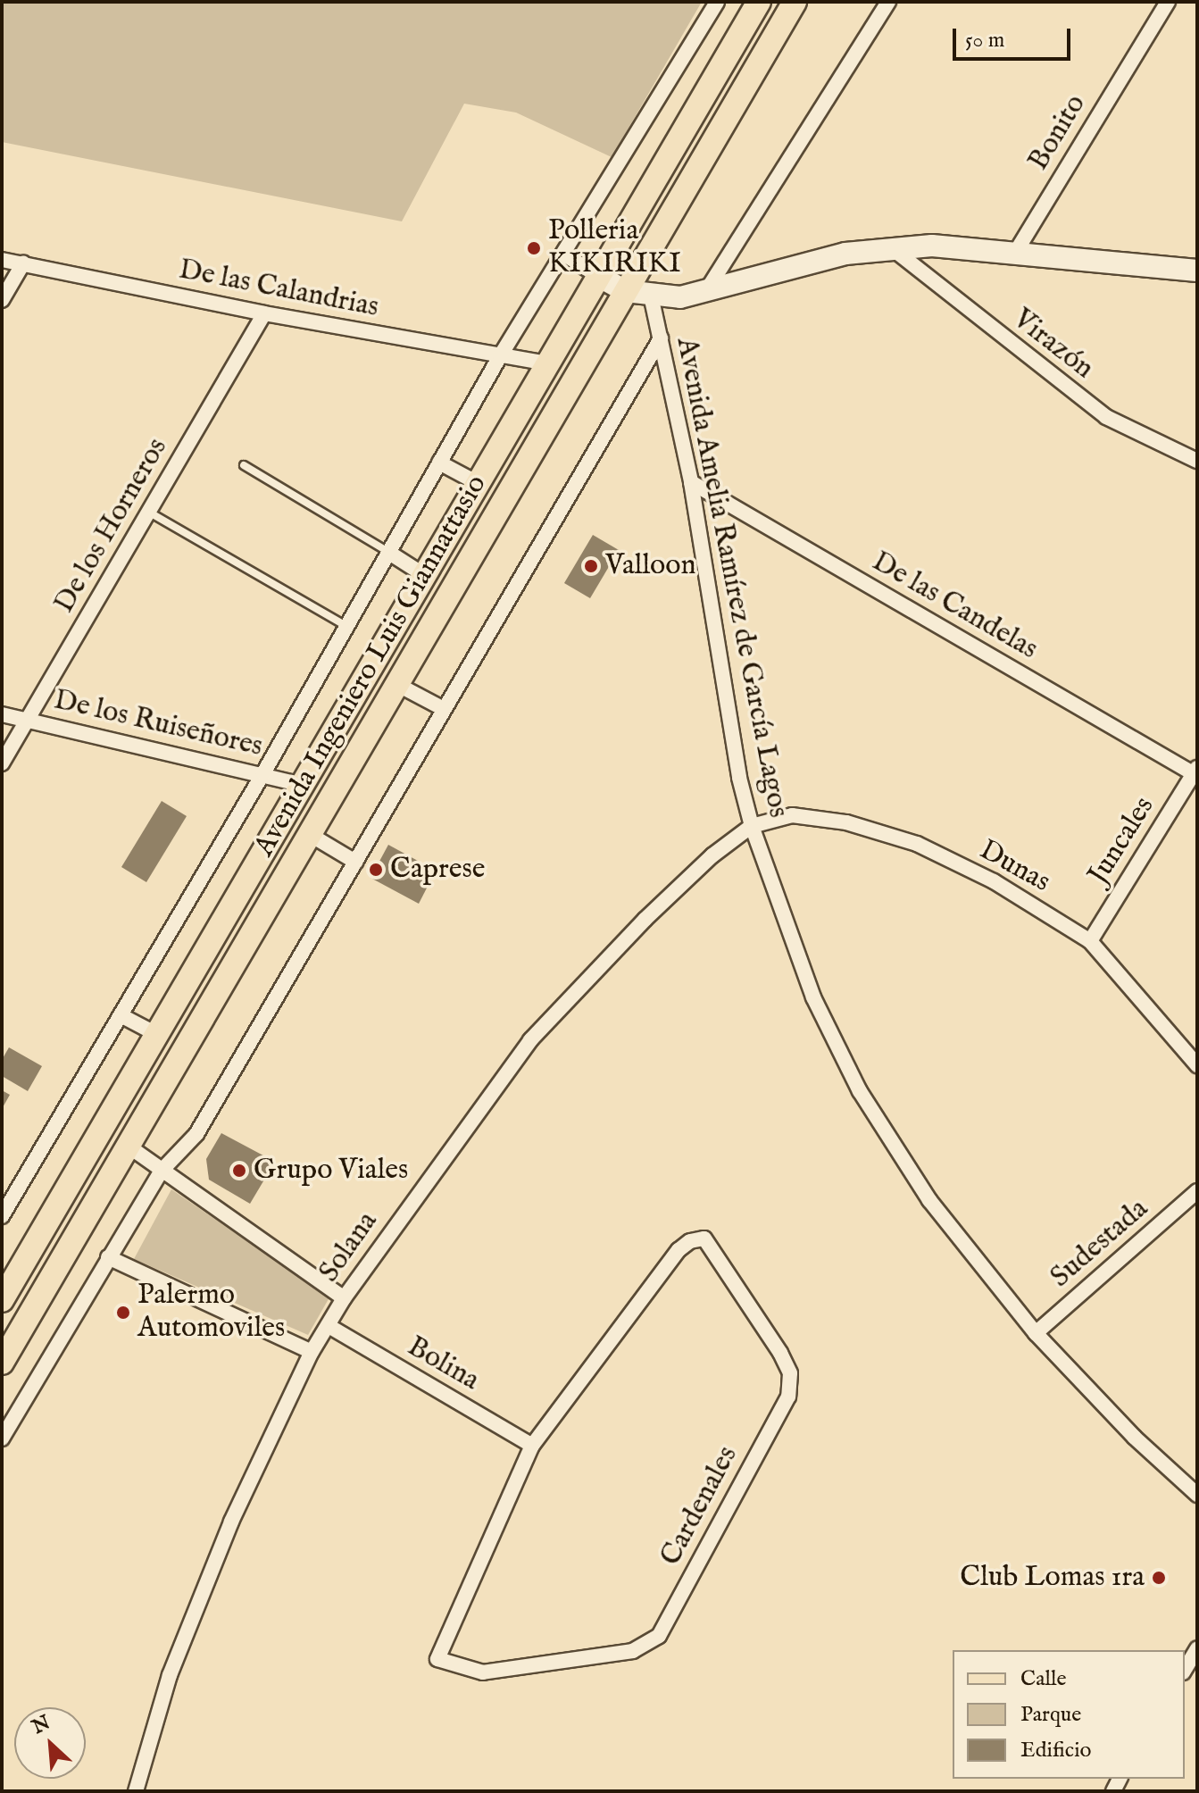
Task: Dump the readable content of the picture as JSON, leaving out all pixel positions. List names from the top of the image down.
{
  "streets": {
    "main road": ["Avenida Ingeniero Luis Giannattasio"],
    "street": [
      "Bonito",
      "De las Calandrias",
      "Virazón",
      "De los Horneros",
      "Avenida Amelia Ramírez de García Lagos",
      "De las Candelas",
      "De los Ruiseñores",
      "Juncales",
      "Dunas",
      "Sudestada",
      "Solana",
      "Bolina",
      "Cardenales"
    ]
  },
  "crossings": [
    ["De las Calandrias", "De los Horneros"],
    ["De las Calandrias", "Avenida Ingeniero Luis Giannattasio"],
    ["De los Horneros", "De los Ruiseñores"],
    ["Avenida Amelia Ramírez de García Lagos", "De las Candelas"],
    ["Avenida Amelia Ramírez de García Lagos", "Dunas"],
    ["Avenida Amelia Ramírez de García Lagos", "Sudestada"],
    ["Avenida Amelia Ramírez de García Lagos", "Solana"],
    ["De las Candelas", "Juncales"],
    ["Avenida Ingeniero Luis Giannattasio", "De los Ruiseñores"],
    ["Juncales", "Dunas"],
    ["Dunas", "Solana"],
    ["Solana", "Bolina"],
    ["Bolina", "Cardenales"]
  ],
  "places": [
    "Polleria KIKIRIKI",
    "Valloon",
    "Caprese",
    "Grupo Viales",
    "Palermo Automoviles",
    "Club Lomas 1ra"
  ],
  "legend": ["Calle", "Parque", "Edificio"],
  "scale_bar": "50 m",
  "north": "top left"
}
